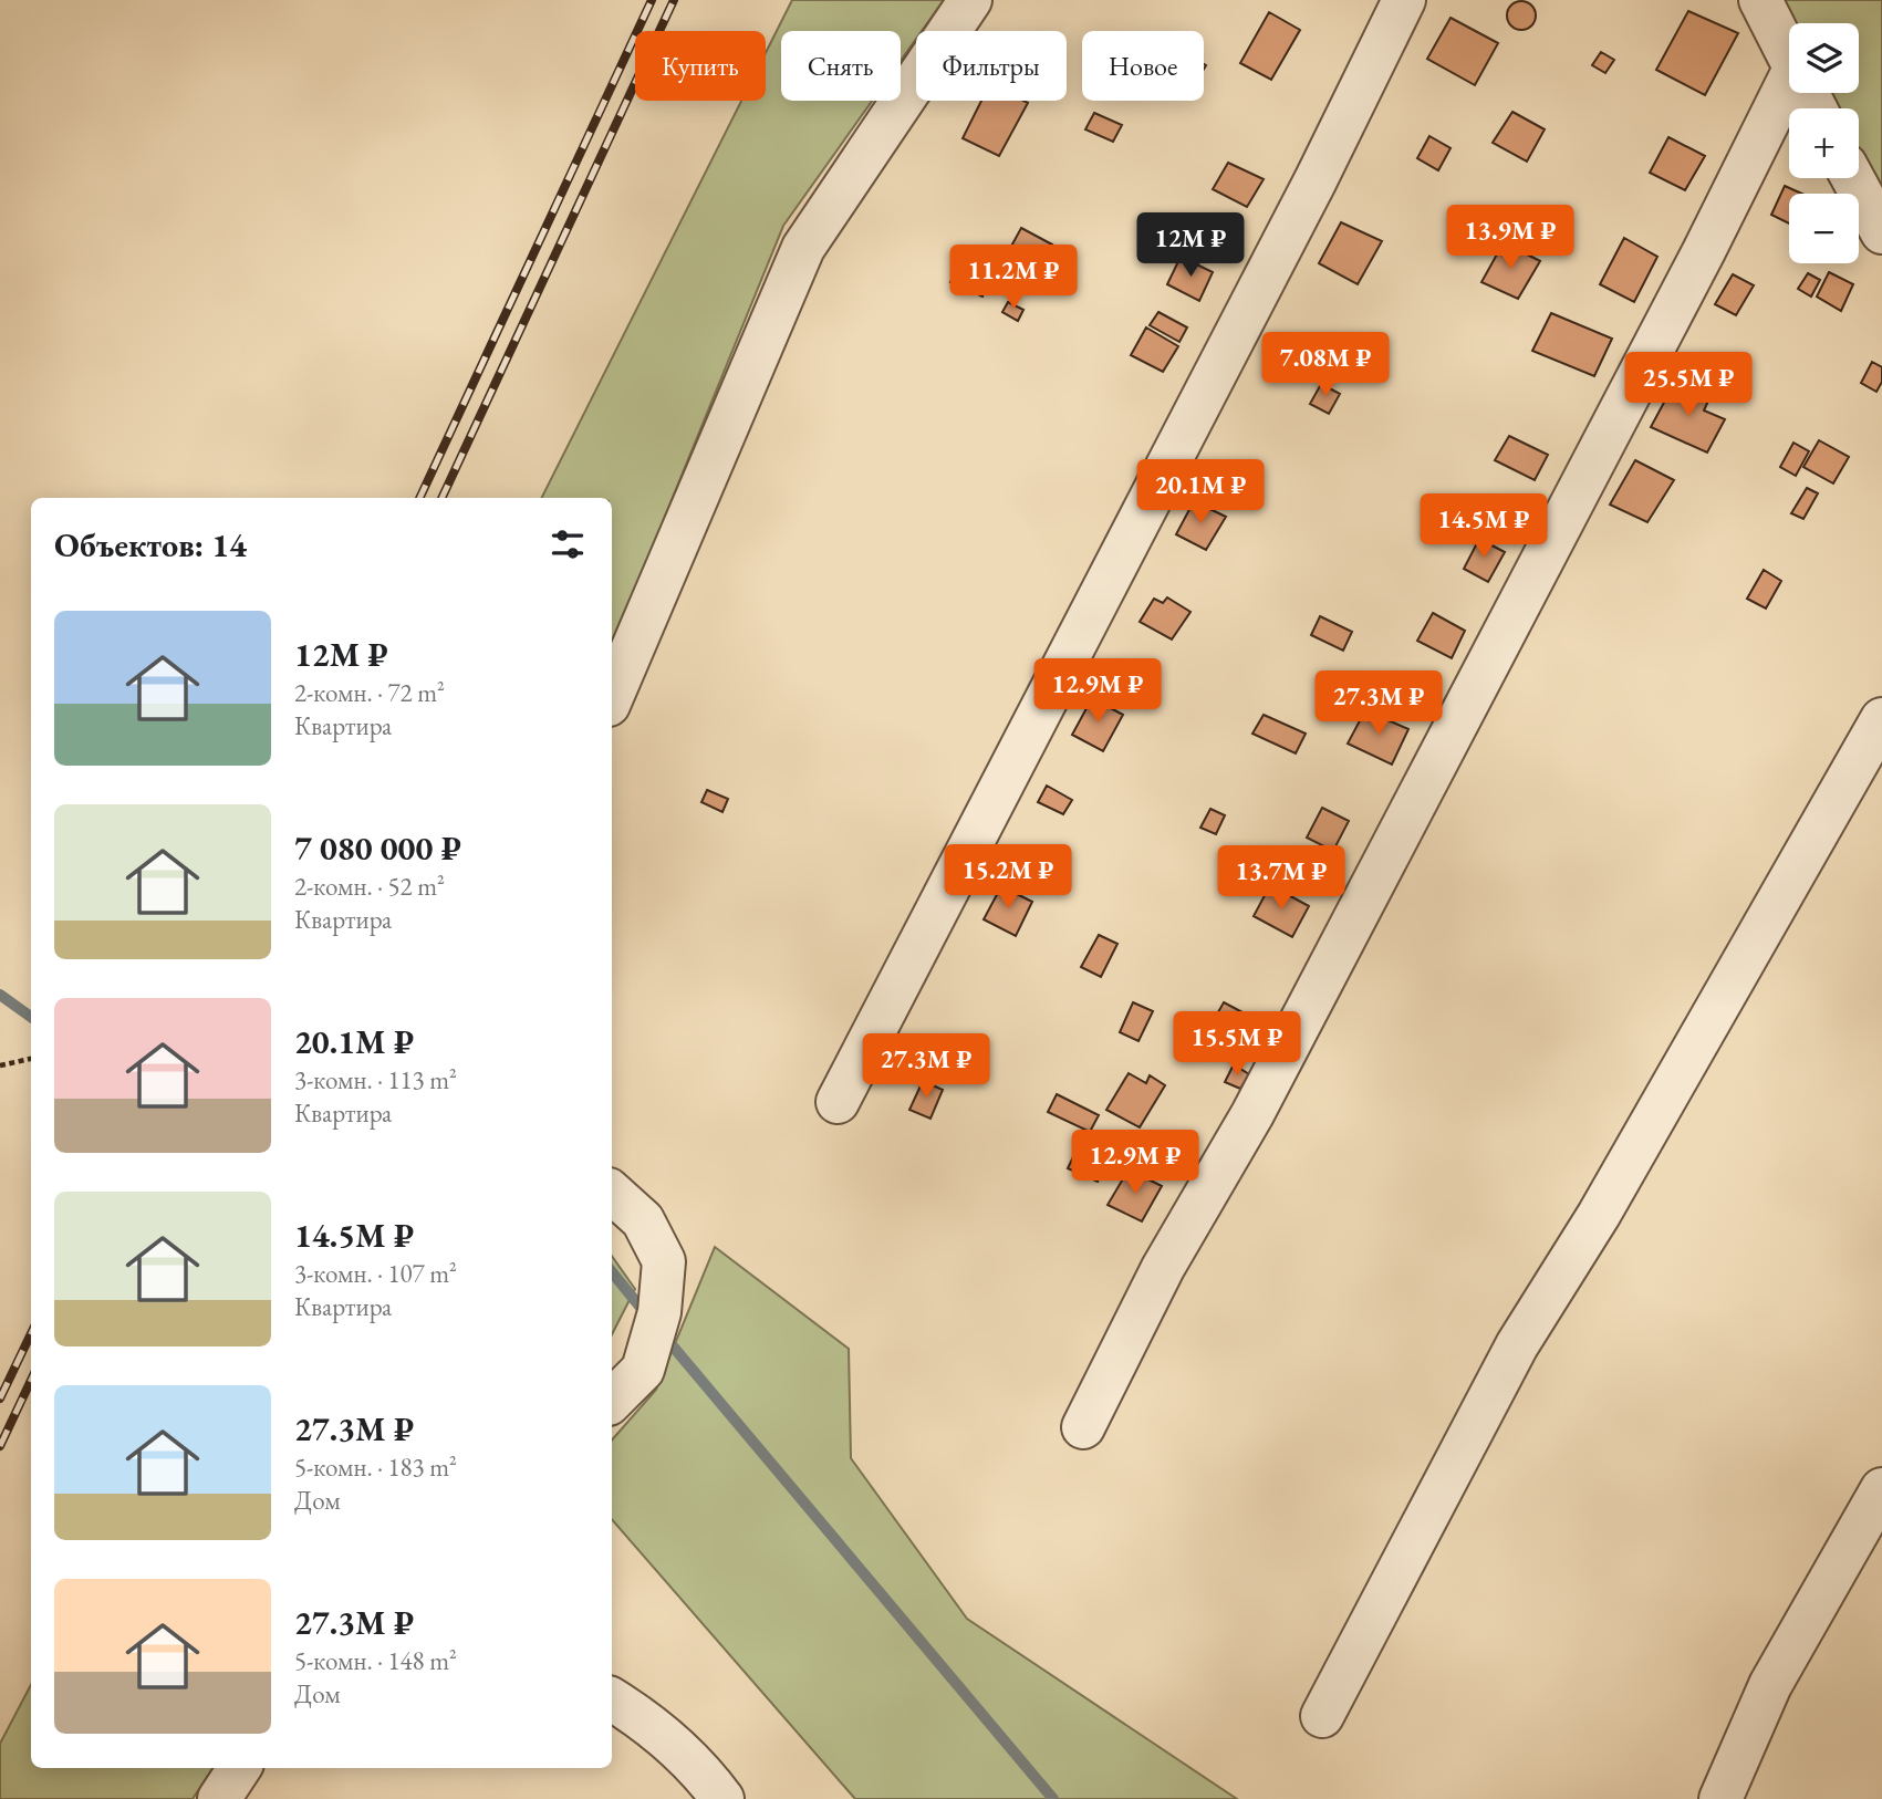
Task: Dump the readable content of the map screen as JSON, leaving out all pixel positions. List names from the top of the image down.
{
  "page": {
    "map_buttons": ["+", "−"],
    "chip": [
      "Купить",
      "Снять",
      "Фильтры",
      "Новое"
    ],
    "price": [
      "13.9M ₽",
      "12M ₽",
      "11.2M ₽",
      "7.08M ₽",
      "25.5M ₽",
      "20.1M ₽",
      "14.5M ₽",
      "12.9M ₽",
      "27.3M ₽",
      "15.2M ₽",
      "13.7M ₽",
      "15.5M ₽",
      "27.3M ₽",
      "12.9M ₽"
    ],
    "heading": "Объектов: 14",
    "list": [
      {
        "name": "12M ₽",
        "note": "2-комн. · 72 m² · Квартира"
      },
      {
        "name": "7 080 000 ₽",
        "note": "2-комн. · 52 m² · Квартира"
      },
      {
        "name": "20.1M ₽",
        "note": "3-комн. · 113 m² · Квартира"
      },
      {
        "name": "14.5M ₽",
        "note": "3-комн. · 107 m² · Квартира"
      },
      {
        "name": "27.3M ₽",
        "note": "5-комн. · 183 m² · Дом"
      },
      {
        "name": "27.3M ₽",
        "note": "5-комн. · 148 m² · Дом"
      }
    ]
  }
}
